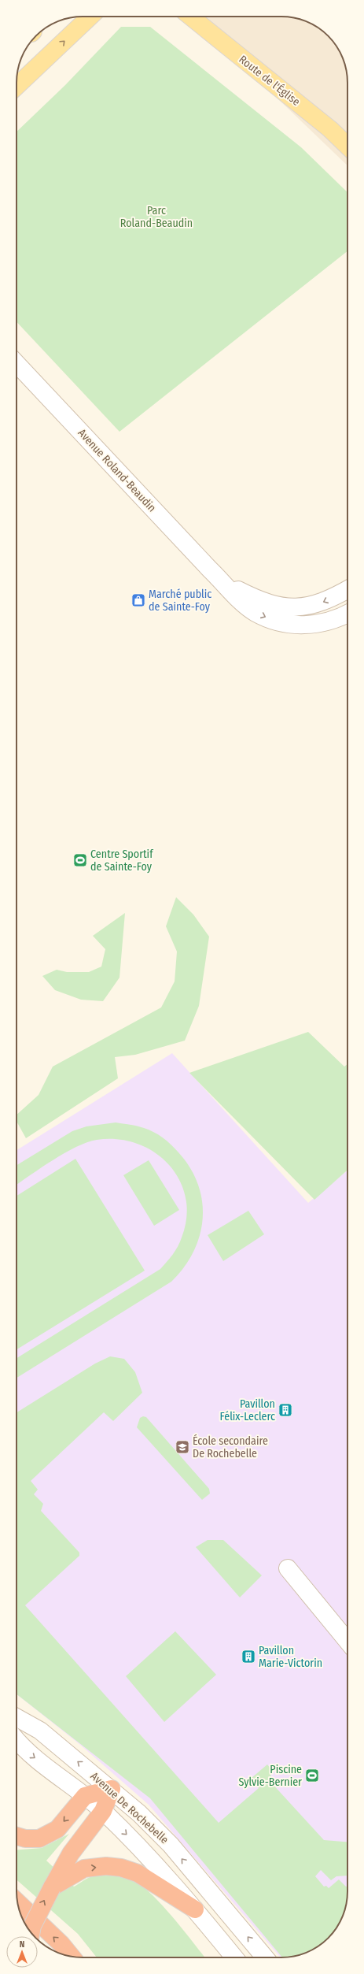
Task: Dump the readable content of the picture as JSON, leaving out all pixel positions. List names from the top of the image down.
{
  "streets": {
    "main road": ["Route de l'Église"],
    "street": ["Avenue Roland-Beaudin", "Avenue De Rochebelle"]
  },
  "parks": ["Parc Roland-Beaudin"],
  "places": {
    "shop": ["Marché public de Sainte-Foy"],
    "sports": ["Centre Sportif de Sainte-Foy", "Piscine Sylvie-Bernier"],
    "building": ["Pavillon Félix-Leclerc", "Pavillon Marie-Victorin"],
    "school or university": ["École secondaire De Rochebelle"]
  },
  "north": "top"
}
